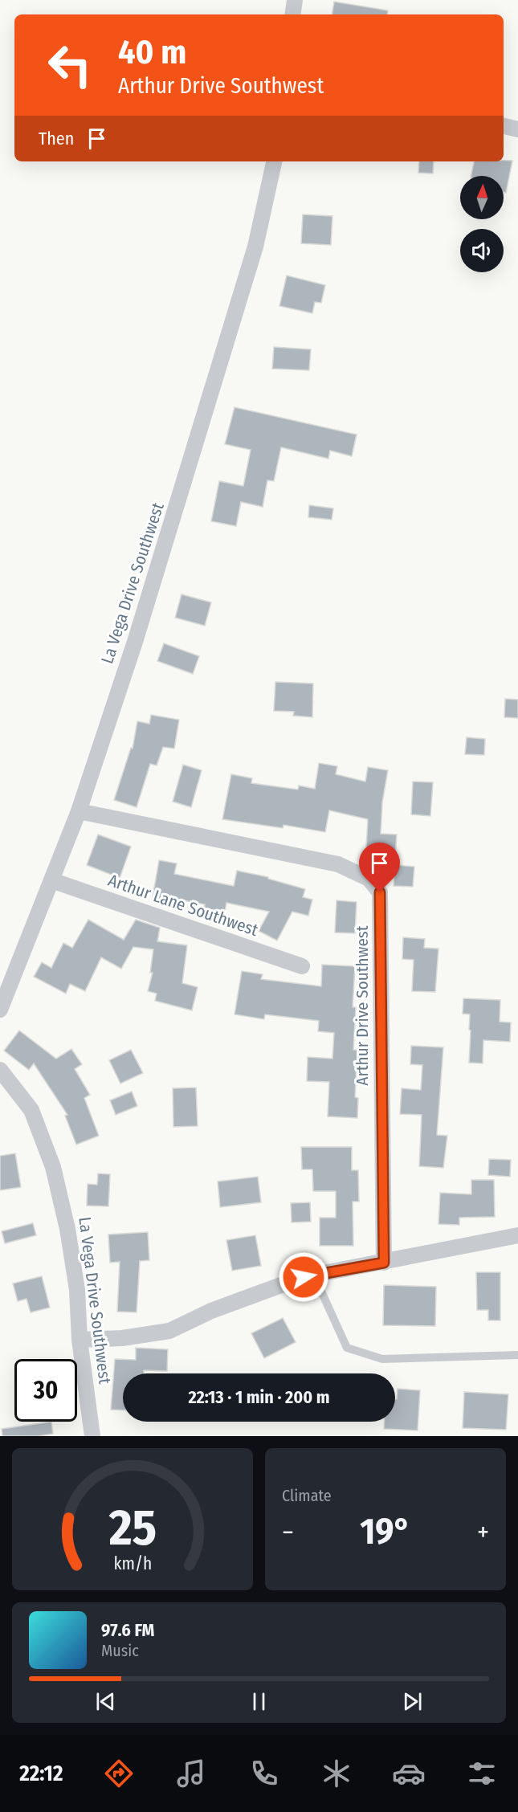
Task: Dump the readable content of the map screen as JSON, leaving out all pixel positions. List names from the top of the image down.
{
  "streets": {
    "street": ["La Vega Drive Southwest", "Arthur Lane Southwest", "Arthur Drive Southwest"]
  },
  "crossings": [
    ["La Vega Drive Southwest", "Arthur Lane Southwest"],
    ["La Vega Drive Southwest", "Arthur Drive Southwest"]
  ],
  "north": "top",
  "page": {
    "turn": ["40 m", "Arthur Drive Southwest"],
    "then": "Then",
    "limit": "30",
    "trip": "22:13 · 1 min · 200 m",
    "tile": "Climate",
    "heat": ["−", "19°", "+"],
    "song": ["97.6 FM", "Music"],
    "tabs": "22:12",
    "gauge": ["25", "km/h"]
  }
}
